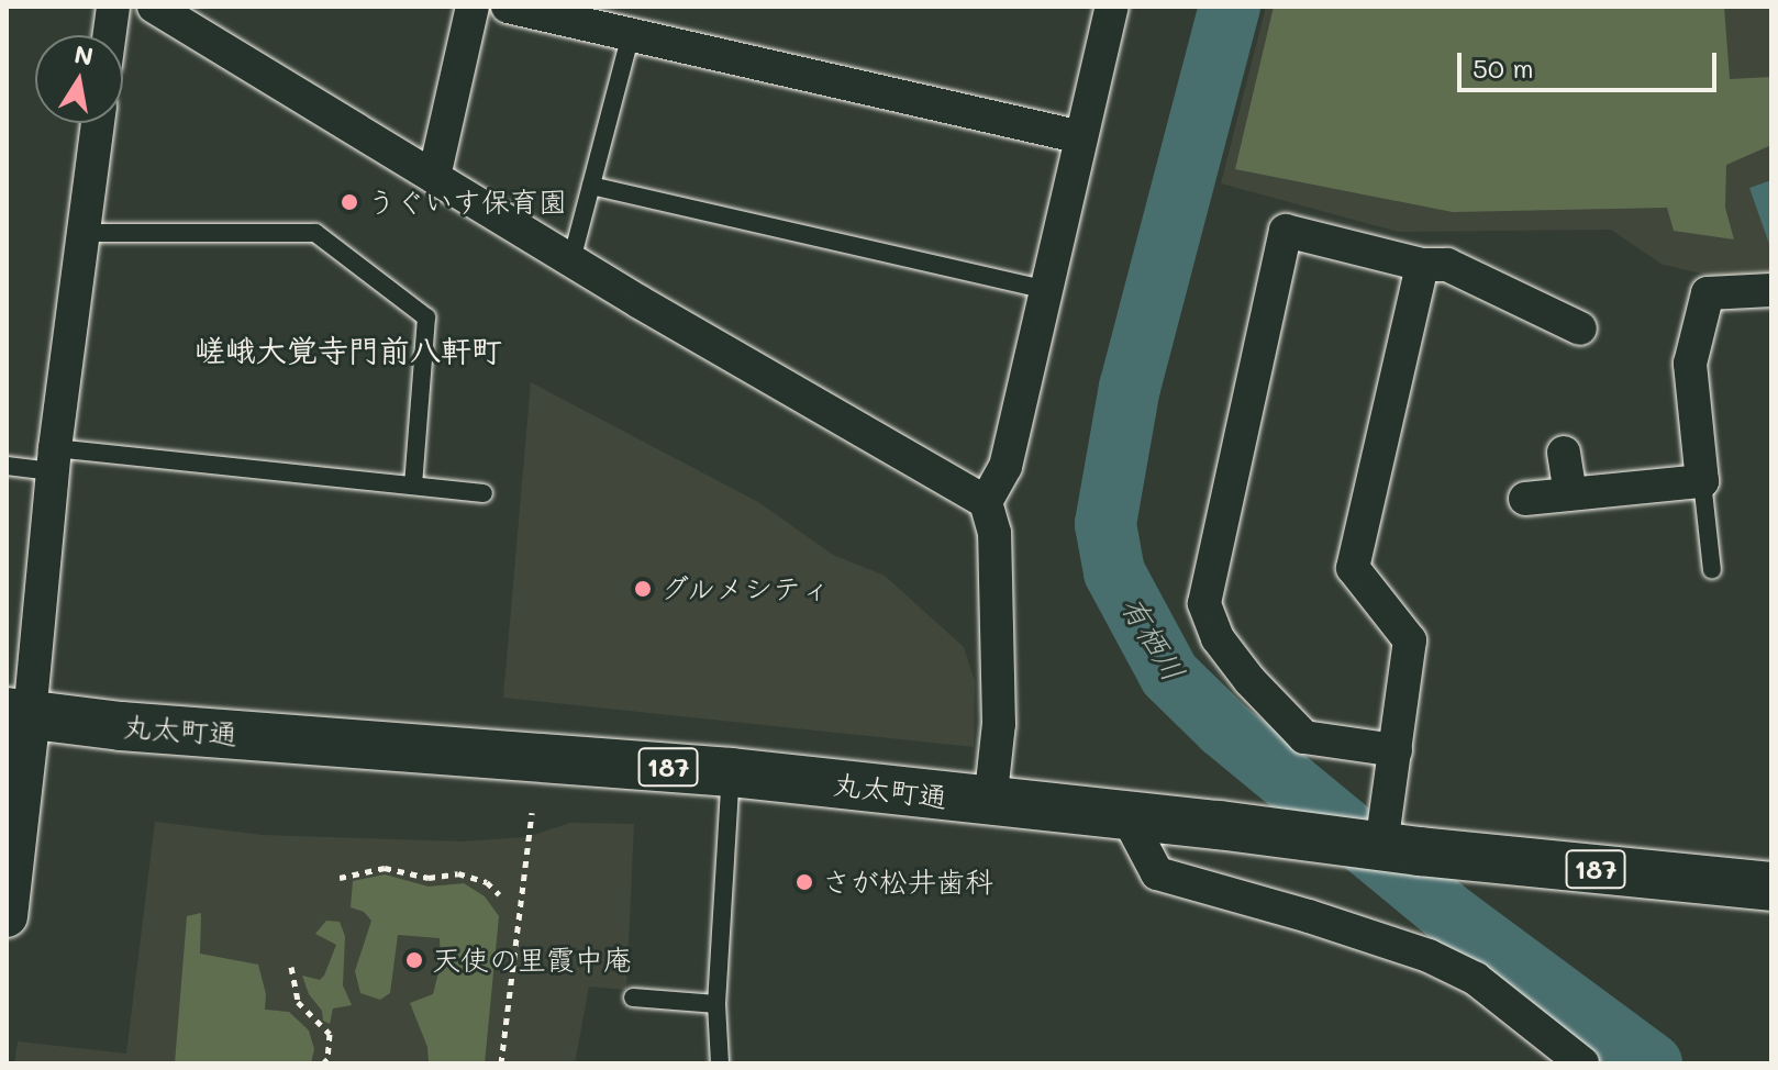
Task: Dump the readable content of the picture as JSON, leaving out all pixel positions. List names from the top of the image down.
{
  "streets": {
    "main road": ["丸太町通", "187"]
  },
  "districts": ["嵯峨大覚寺門前八軒町"],
  "water": ["有栖川"],
  "places": [
    "うぐいす保育園",
    "グルメシティ",
    "さが松井歯科",
    "天使の里霞中庵"
  ],
  "scale_bar": "50 m",
  "north": "top"
}
